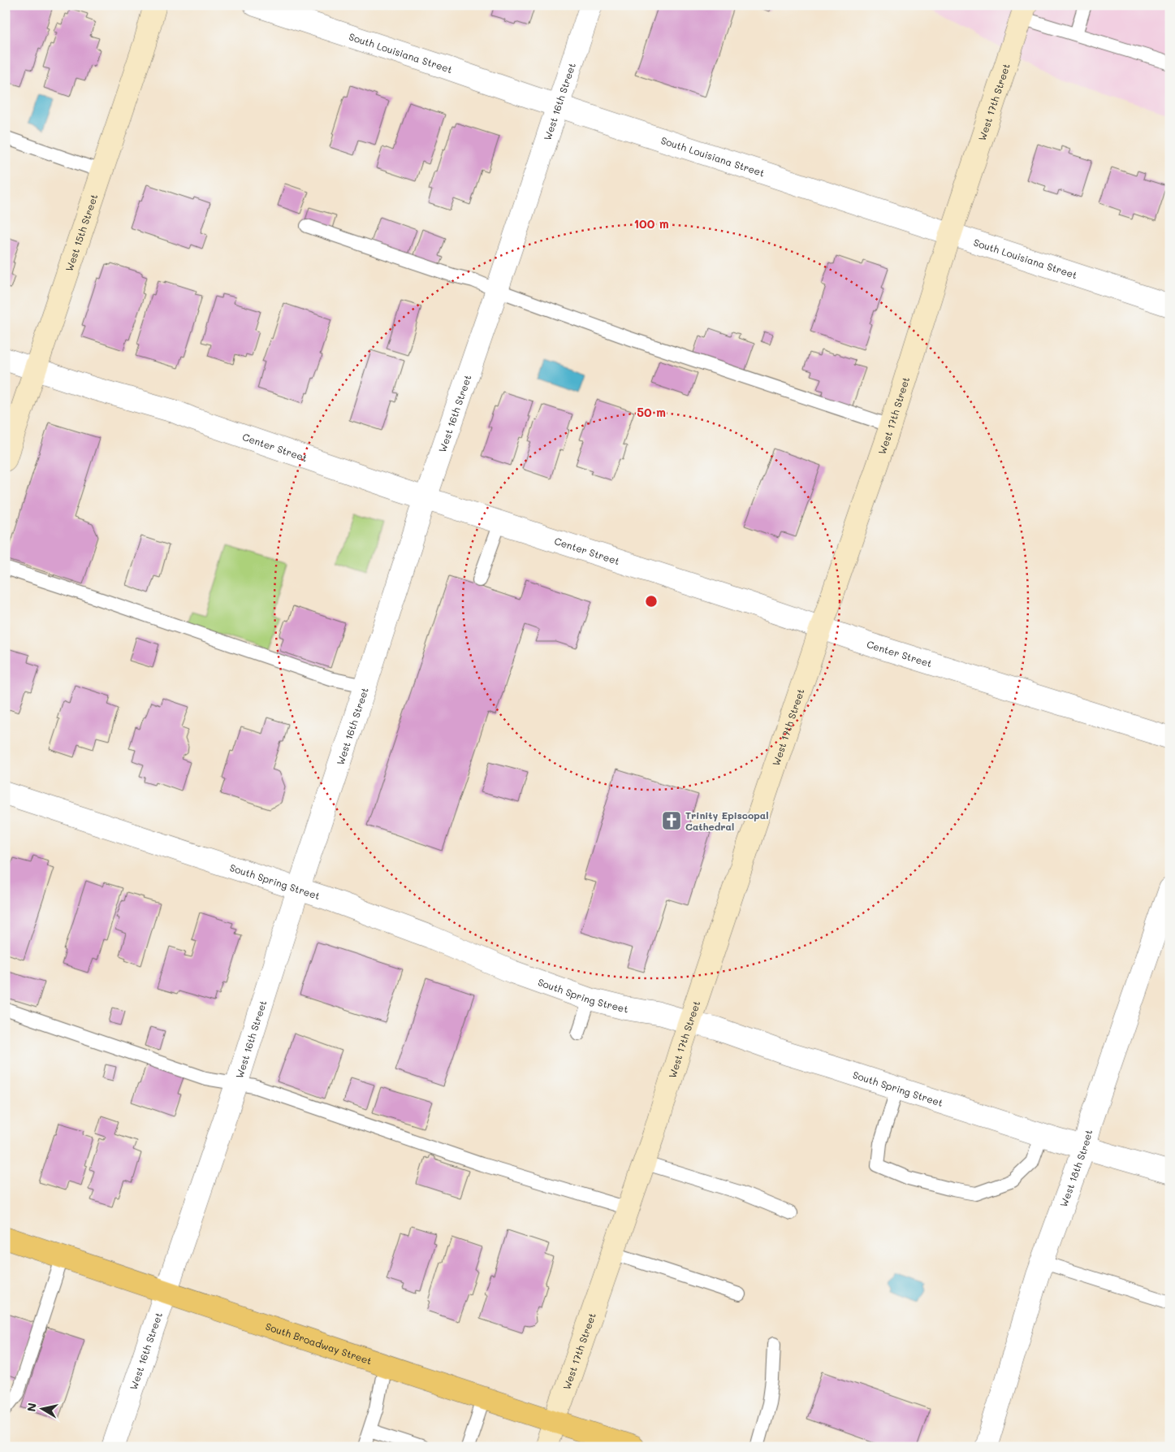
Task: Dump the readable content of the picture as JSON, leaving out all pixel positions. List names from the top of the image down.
{
  "streets": {
    "main road": ["West 17th Street", "West 15th Street", "South Broadway Street"],
    "street": [
      "South Louisiana Street",
      "West 16th Street",
      "Center Street",
      "South Spring Street",
      "West 18th Street"
    ]
  },
  "crossings": [
    ["South Louisiana Street", "West 16th Street"],
    ["South Louisiana Street", "West 17th Street"],
    ["West 16th Street", "Center Street"],
    ["West 16th Street", "South Spring Street"],
    ["West 16th Street", "South Broadway Street"],
    ["West 17th Street", "Center Street"],
    ["West 17th Street", "South Spring Street"],
    ["West 17th Street", "South Broadway Street"],
    ["West 15th Street", "Center Street"],
    ["South Spring Street", "West 18th Street"]
  ],
  "places": {
    "church": ["Trinity Episcopal Cathedral"]
  },
  "north": "left",
  "rings": ["100 m", "50 m"]
}
